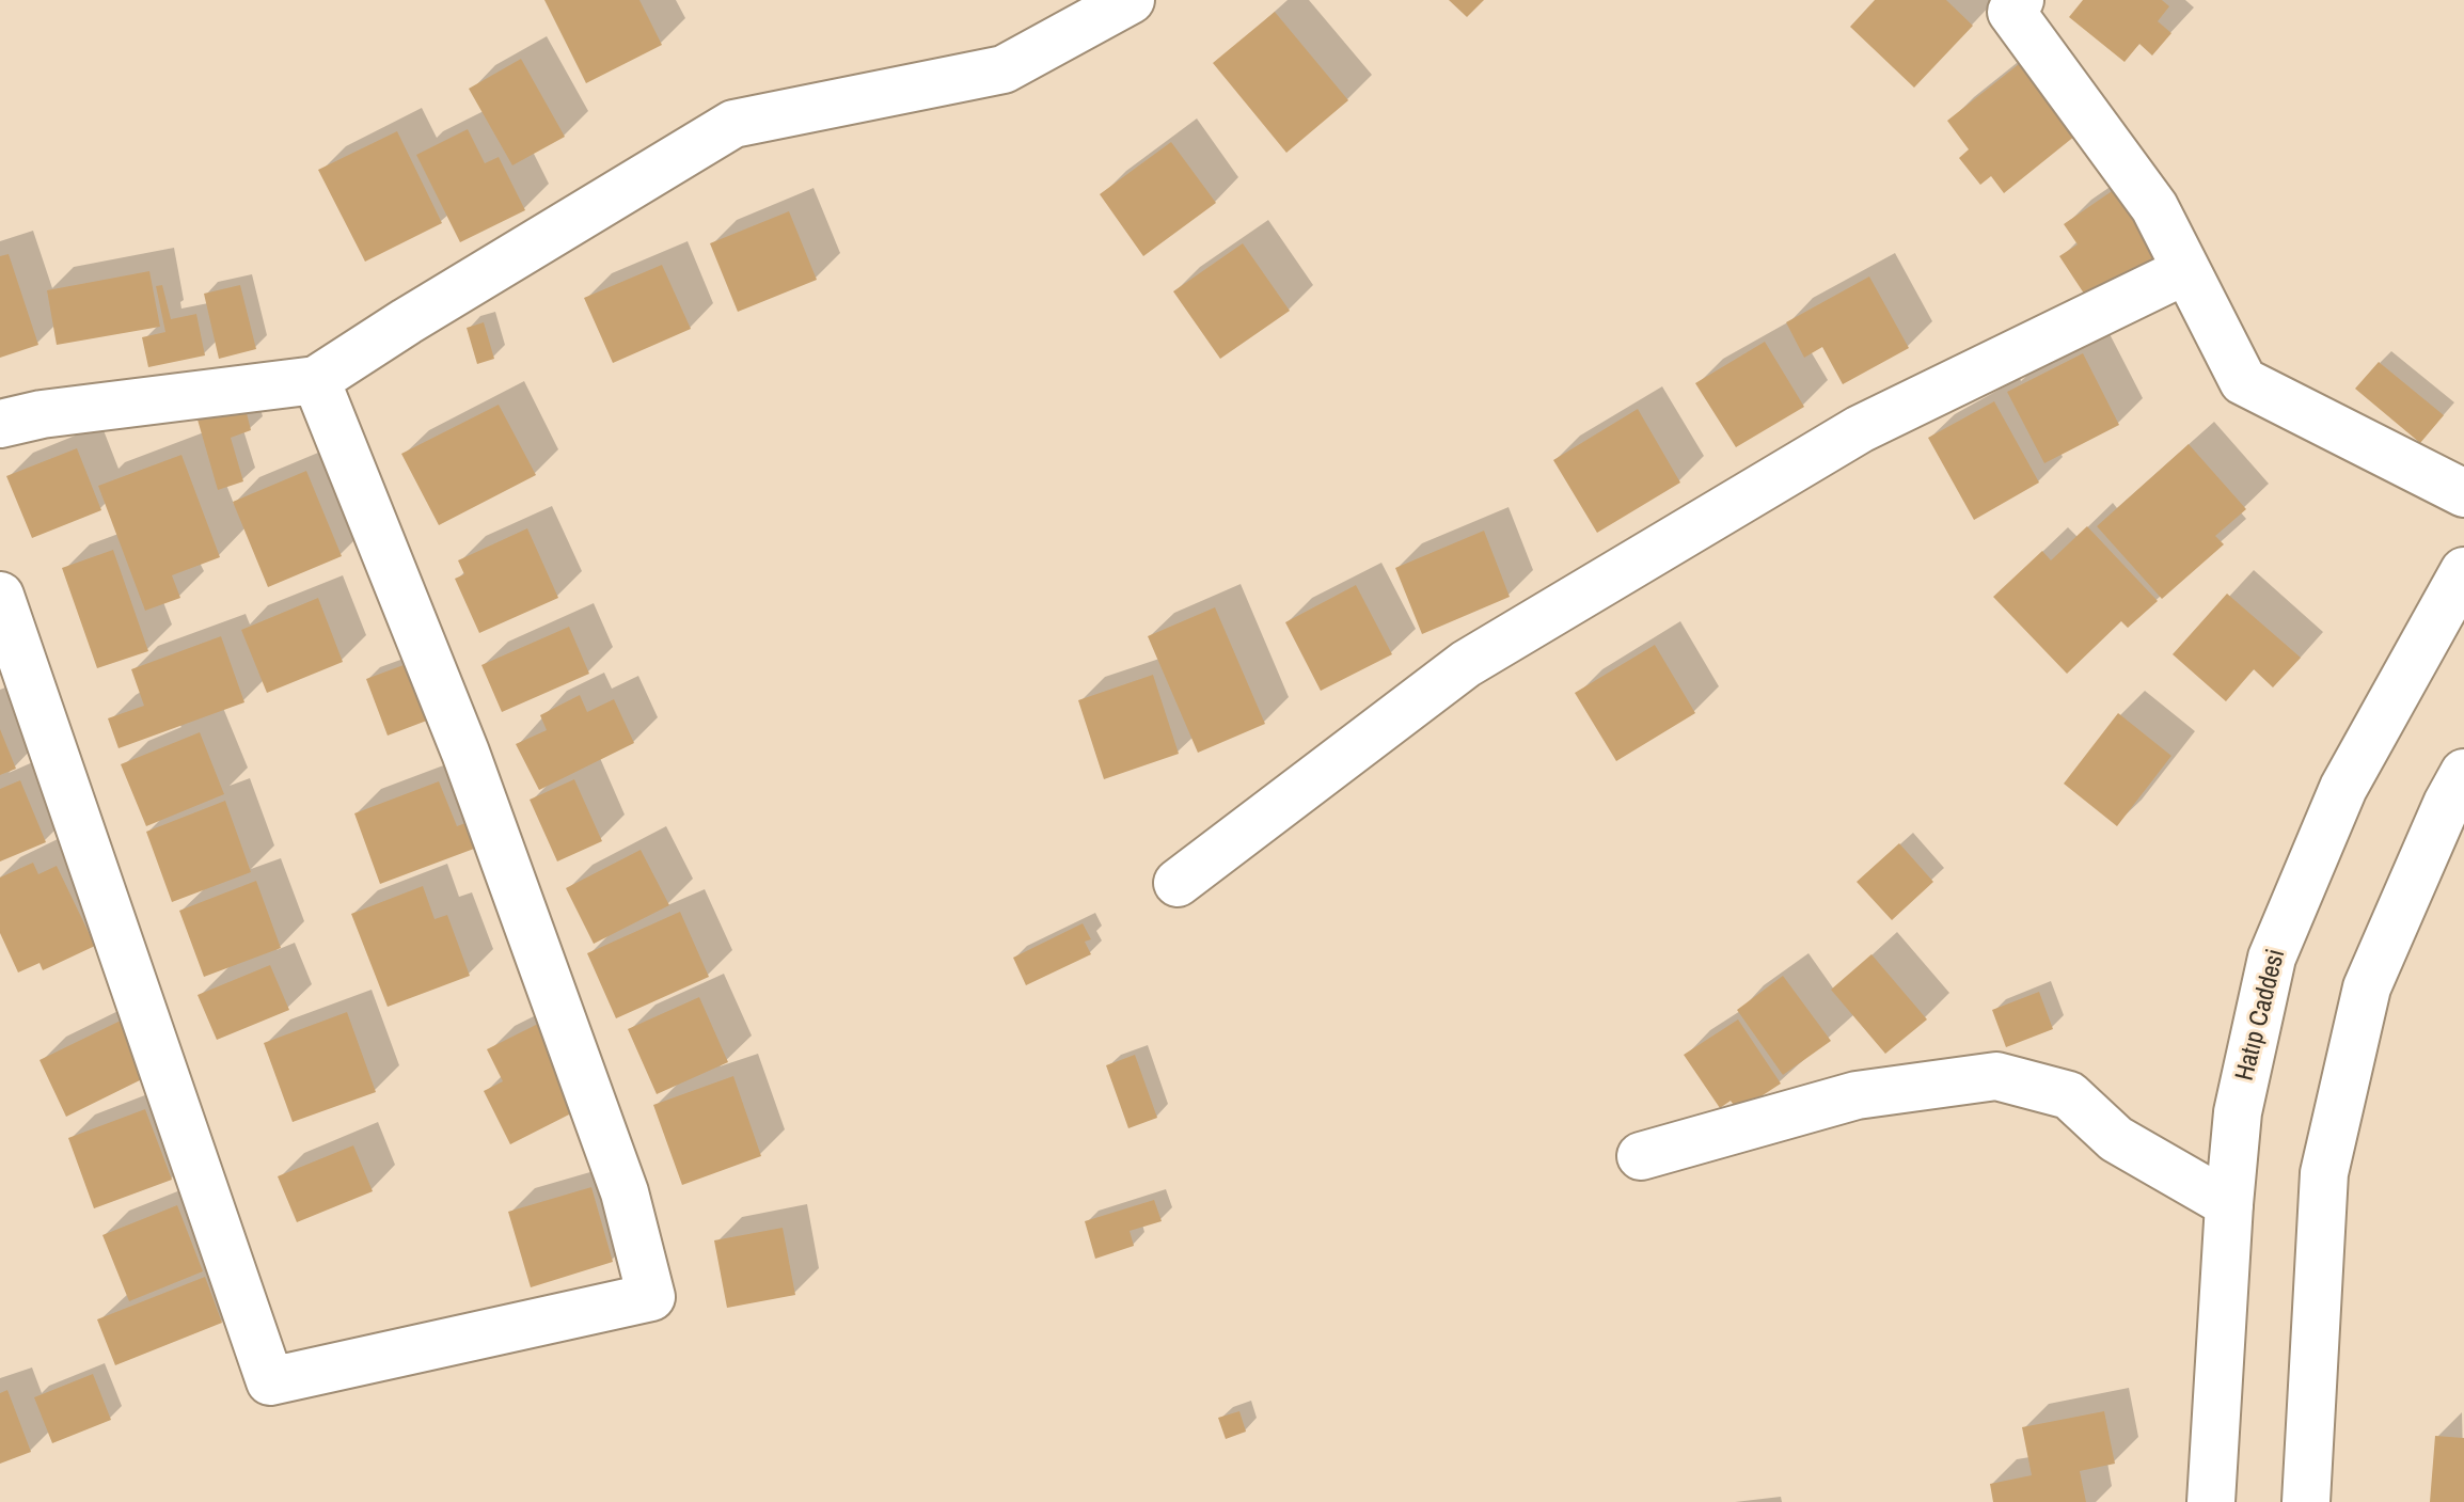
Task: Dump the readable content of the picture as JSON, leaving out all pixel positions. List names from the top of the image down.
{
  "streets": {
    "street": ["Hatıp Caddesi"]
  }
}
